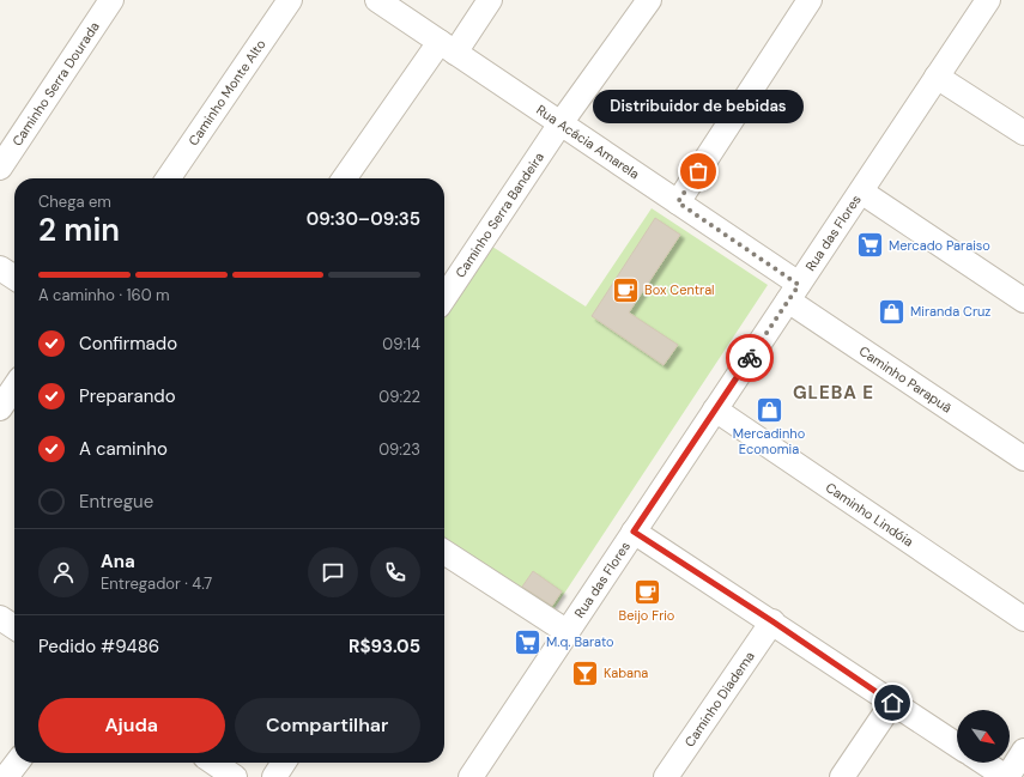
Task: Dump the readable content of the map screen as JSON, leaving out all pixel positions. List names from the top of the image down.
{
  "streets": {
    "street": [
      "Caminho Serra Dourada",
      "Caminho Monte Alto",
      "Rua Acácia Amarela",
      "Caminho Serra Bandeira",
      "Rua das Flores",
      "Caminho Parapuã",
      "Caminho Lindóia",
      "Caminho Diadema"
    ]
  },
  "crossings": [
    ["Rua Acácia Amarela", "Caminho Serra Bandeira"],
    ["Rua Acácia Amarela", "Rua das Flores"],
    ["Rua Acácia Amarela", "Caminho Parapuã"],
    ["Rua das Flores", "Caminho Parapuã"],
    ["Rua das Flores", "Caminho Lindóia"]
  ],
  "districts": ["GLEBA E"],
  "places": {
    "other": ["Distribuidor de bebidas"],
    "supermarket": ["Mercado Paraiso", "M.q. Barato"],
    "cafe": ["Box Central", "Beijo Frio"],
    "shop": ["Miranda Cruz", "Mercadinho Economia"],
    "bar": ["Kabana"]
  },
  "north": "bottom right",
  "page": {
    "bubble": "Distribuidor de bebidas",
    "heading": ["2 min", "Chega em", "09:30–09:35"],
    "panel": [
      "Ana",
      "Entregador · 4.7",
      "Pedido #9486",
      "R$93.05"
    ],
    "bar": "A caminho · 160 m",
    "list": [
      ["Confirmado", "09:14"],
      ["Preparando", "09:22"],
      ["A caminho", "09:23"],
      "Entregue"
    ],
    "buttons": ["Ajuda", "Compartilhar"]
  }
}
